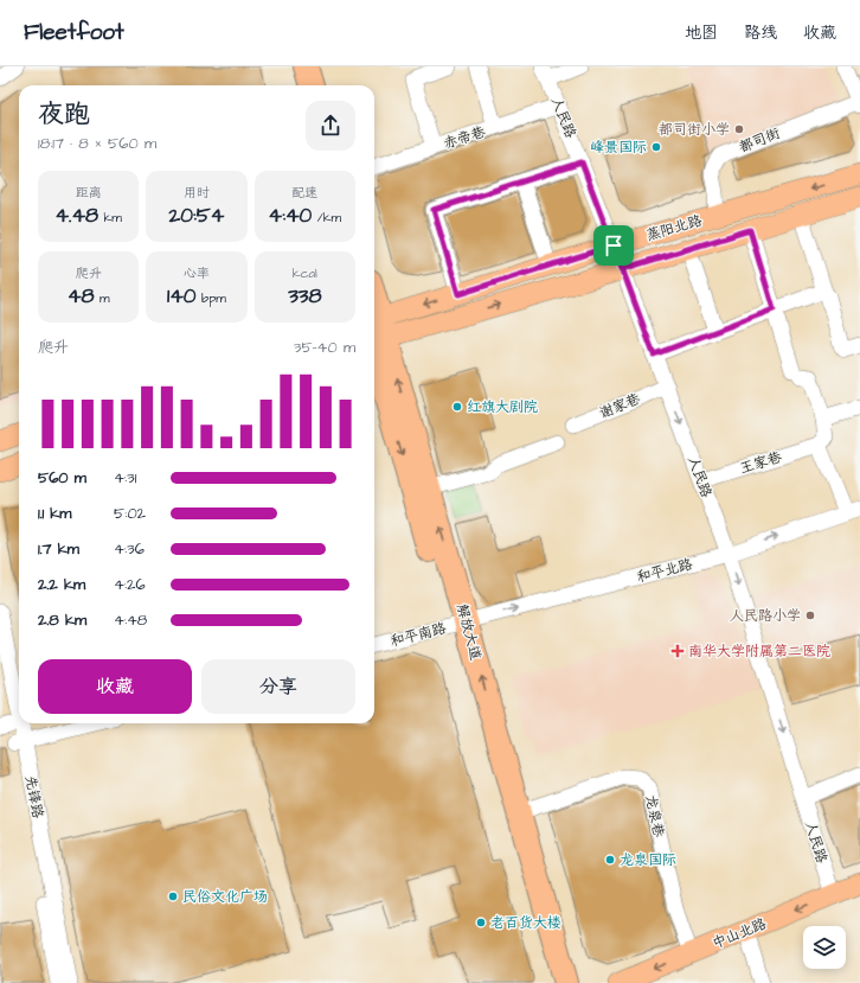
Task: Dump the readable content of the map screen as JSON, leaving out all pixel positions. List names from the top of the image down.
{
  "streets": {
    "highway": ["解放大道"],
    "main road": ["蒸阳北路", "中山北路"],
    "street": [
      "人民路",
      "赤帝巷",
      "都司街",
      "谢家巷",
      "王家巷",
      "和平北路",
      "和平南路",
      "先锋路",
      "龙泉巷"
    ]
  },
  "crossings": [
    ["人民路", "赤帝巷"],
    ["人民路", "蒸阳北路"],
    ["人民路", "谢家巷"],
    ["人民路", "王家巷"],
    ["人民路", "和平北路"],
    ["人民路", "中山北路"],
    ["都司街", "蒸阳北路"],
    ["蒸阳北路", "解放大道"],
    ["和平北路", "解放大道"],
    ["和平北路", "和平南路"],
    ["解放大道", "和平南路"],
    ["解放大道", "龙泉巷"],
    ["龙泉巷", "中山北路"]
  ],
  "one_way": ["人民路", "和平北路", "中山北路"],
  "places": {
    "other": [
      "都司街小学",
      "峰景国际",
      "红旗大剧院",
      "人民路小学",
      "龙泉国际",
      "民俗文化广场",
      "老百货大楼"
    ],
    "health": ["南华大学附属第二医院"]
  },
  "page": {
    "header": "Fleetfoot",
    "nav": ["地图", "路线", "收藏"],
    "heading": ["夜跑", "18:17 · 8 × 560 m"],
    "stats": [
      ["距离", "4.48 km"],
      ["用时", "20:54"],
      ["配速", "4:40 /km"],
      ["爬升", "48 m"],
      ["心率", "140 bpm"],
      ["kcal", "338"]
    ],
    "chart": ["爬升", "35–40 m"],
    "list": [
      {
        "name": "560 m",
        "note": "4:31"
      },
      {
        "name": "1.1 km",
        "note": "5:02"
      },
      {
        "name": "1.7 km",
        "note": "4:36"
      },
      {
        "name": "2.2 km",
        "note": "4:26"
      },
      {
        "name": "2.8 km",
        "note": "4:48"
      }
    ],
    "buttons": ["收藏", "分享"]
  }
}
